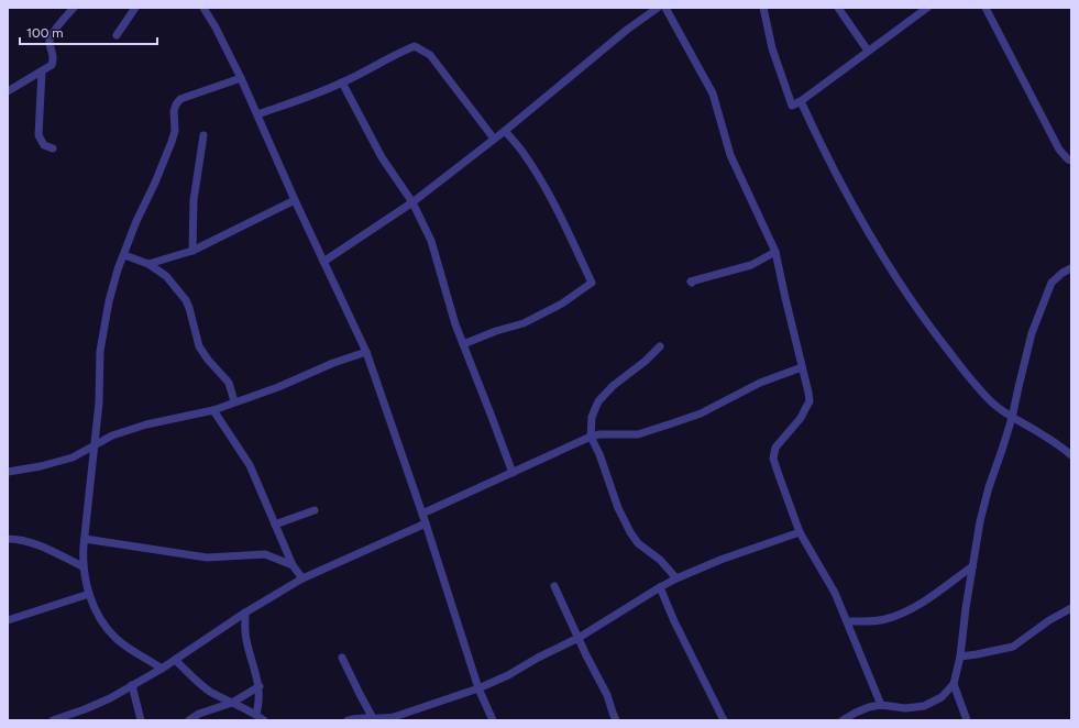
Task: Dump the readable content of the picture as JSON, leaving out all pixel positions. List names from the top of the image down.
{
  "scale_bar": "100 m"
}
